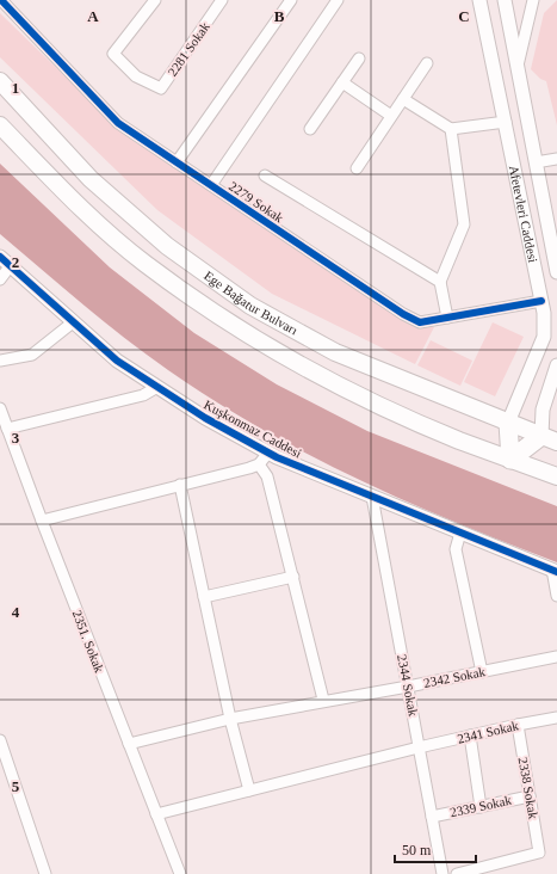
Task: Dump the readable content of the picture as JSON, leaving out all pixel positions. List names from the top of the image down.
{
  "streets": {
    "main road": ["Ege Bağatur Bulvarı"],
    "street": [
      "2281 Sokak",
      "2279 Sokak",
      "Afetevleri Caddesi",
      "Kuşkonmaz Caddesi",
      "2351. Sokak",
      "2342 Sokak",
      "2344 Sokak",
      "2341 Sokak",
      "2338 Sokak",
      "2339 Sokak"
    ]
  },
  "crossings": [
    ["2279 Sokak", "Afetevleri Caddesi"],
    ["Afetevleri Caddesi", "Ege Bağatur Bulvarı"],
    ["Kuşkonmaz Caddesi", "2344 Sokak"],
    ["2351. Sokak", "2342 Sokak"],
    ["2351. Sokak", "2341 Sokak"],
    ["2342 Sokak", "2344 Sokak"],
    ["2344 Sokak", "2341 Sokak"],
    ["2344 Sokak", "2339 Sokak"],
    ["2341 Sokak", "2338 Sokak"],
    ["2338 Sokak", "2339 Sokak"]
  ],
  "scale_bar": "50 m",
  "grid": {
    "columns": ["A", "B", "C"],
    "rows": [
      "1",
      "2",
      "3",
      "4",
      "5"
    ]
  }
}
